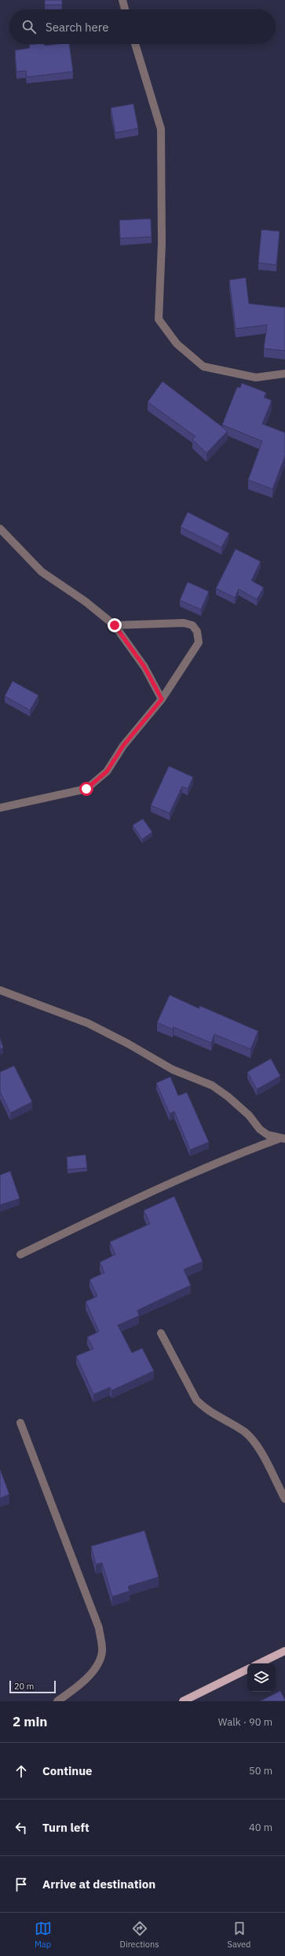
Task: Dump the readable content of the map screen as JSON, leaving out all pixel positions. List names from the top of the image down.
{
  "scale_bar": "20 m",
  "page": {
    "search": "Search here",
    "scale": "20 m",
    "heading": ["2 min", "Walk · 90 m"],
    "list": [
      ["Continue", "50 m"],
      ["Turn left", "40 m"],
      "Arrive at destination"
    ],
    "nav": ["Map", "Directions", "Saved"]
  }
}
